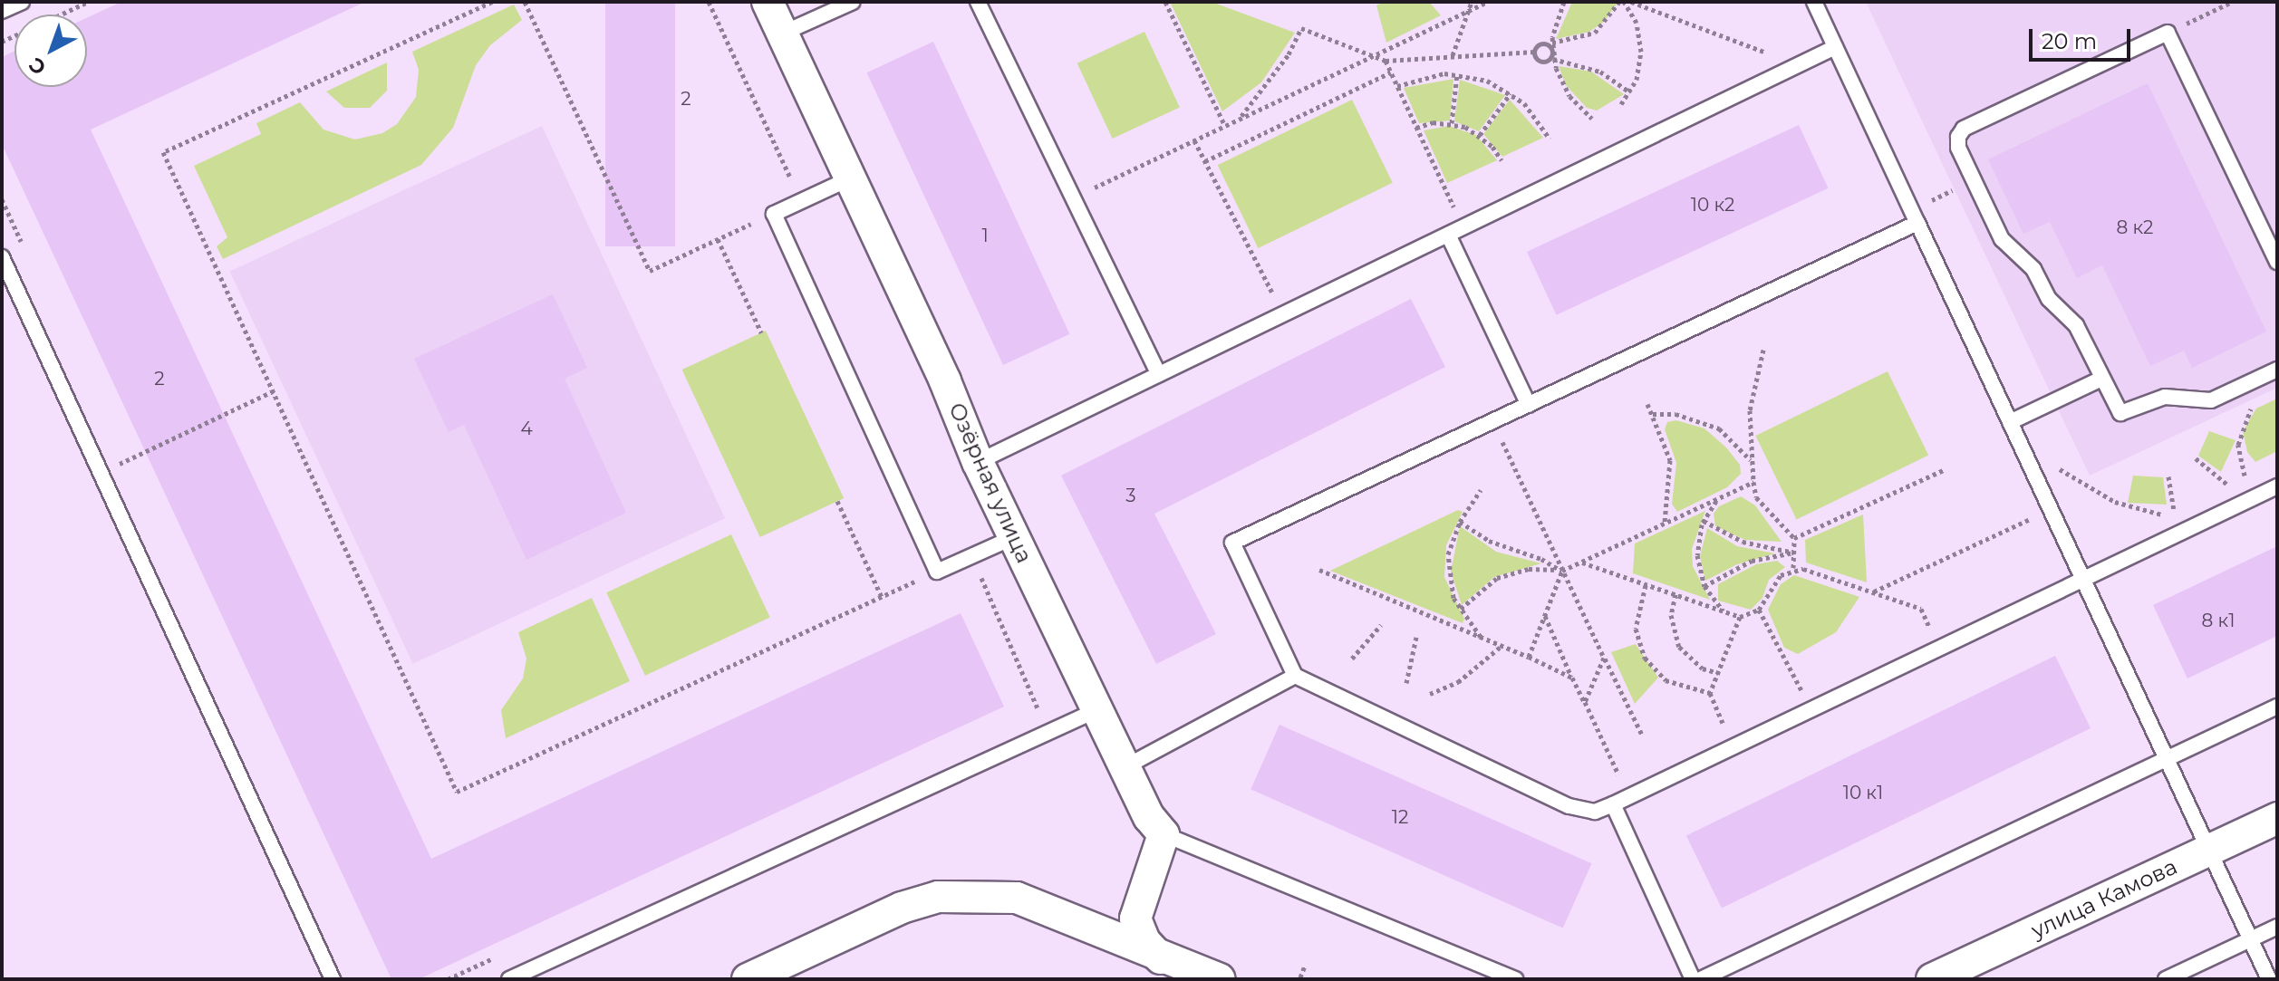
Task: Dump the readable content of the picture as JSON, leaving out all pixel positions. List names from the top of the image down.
{
  "streets": {
    "street": ["Озёрная улица", "улица Камова"]
  },
  "house_numbers": [
    "2",
    "10 к2",
    "8 к2",
    "1",
    "2",
    "4",
    "3",
    "8 к1",
    "10 к1",
    "12"
  ],
  "scale_bar": "20 m",
  "north": "bottom left"
}
